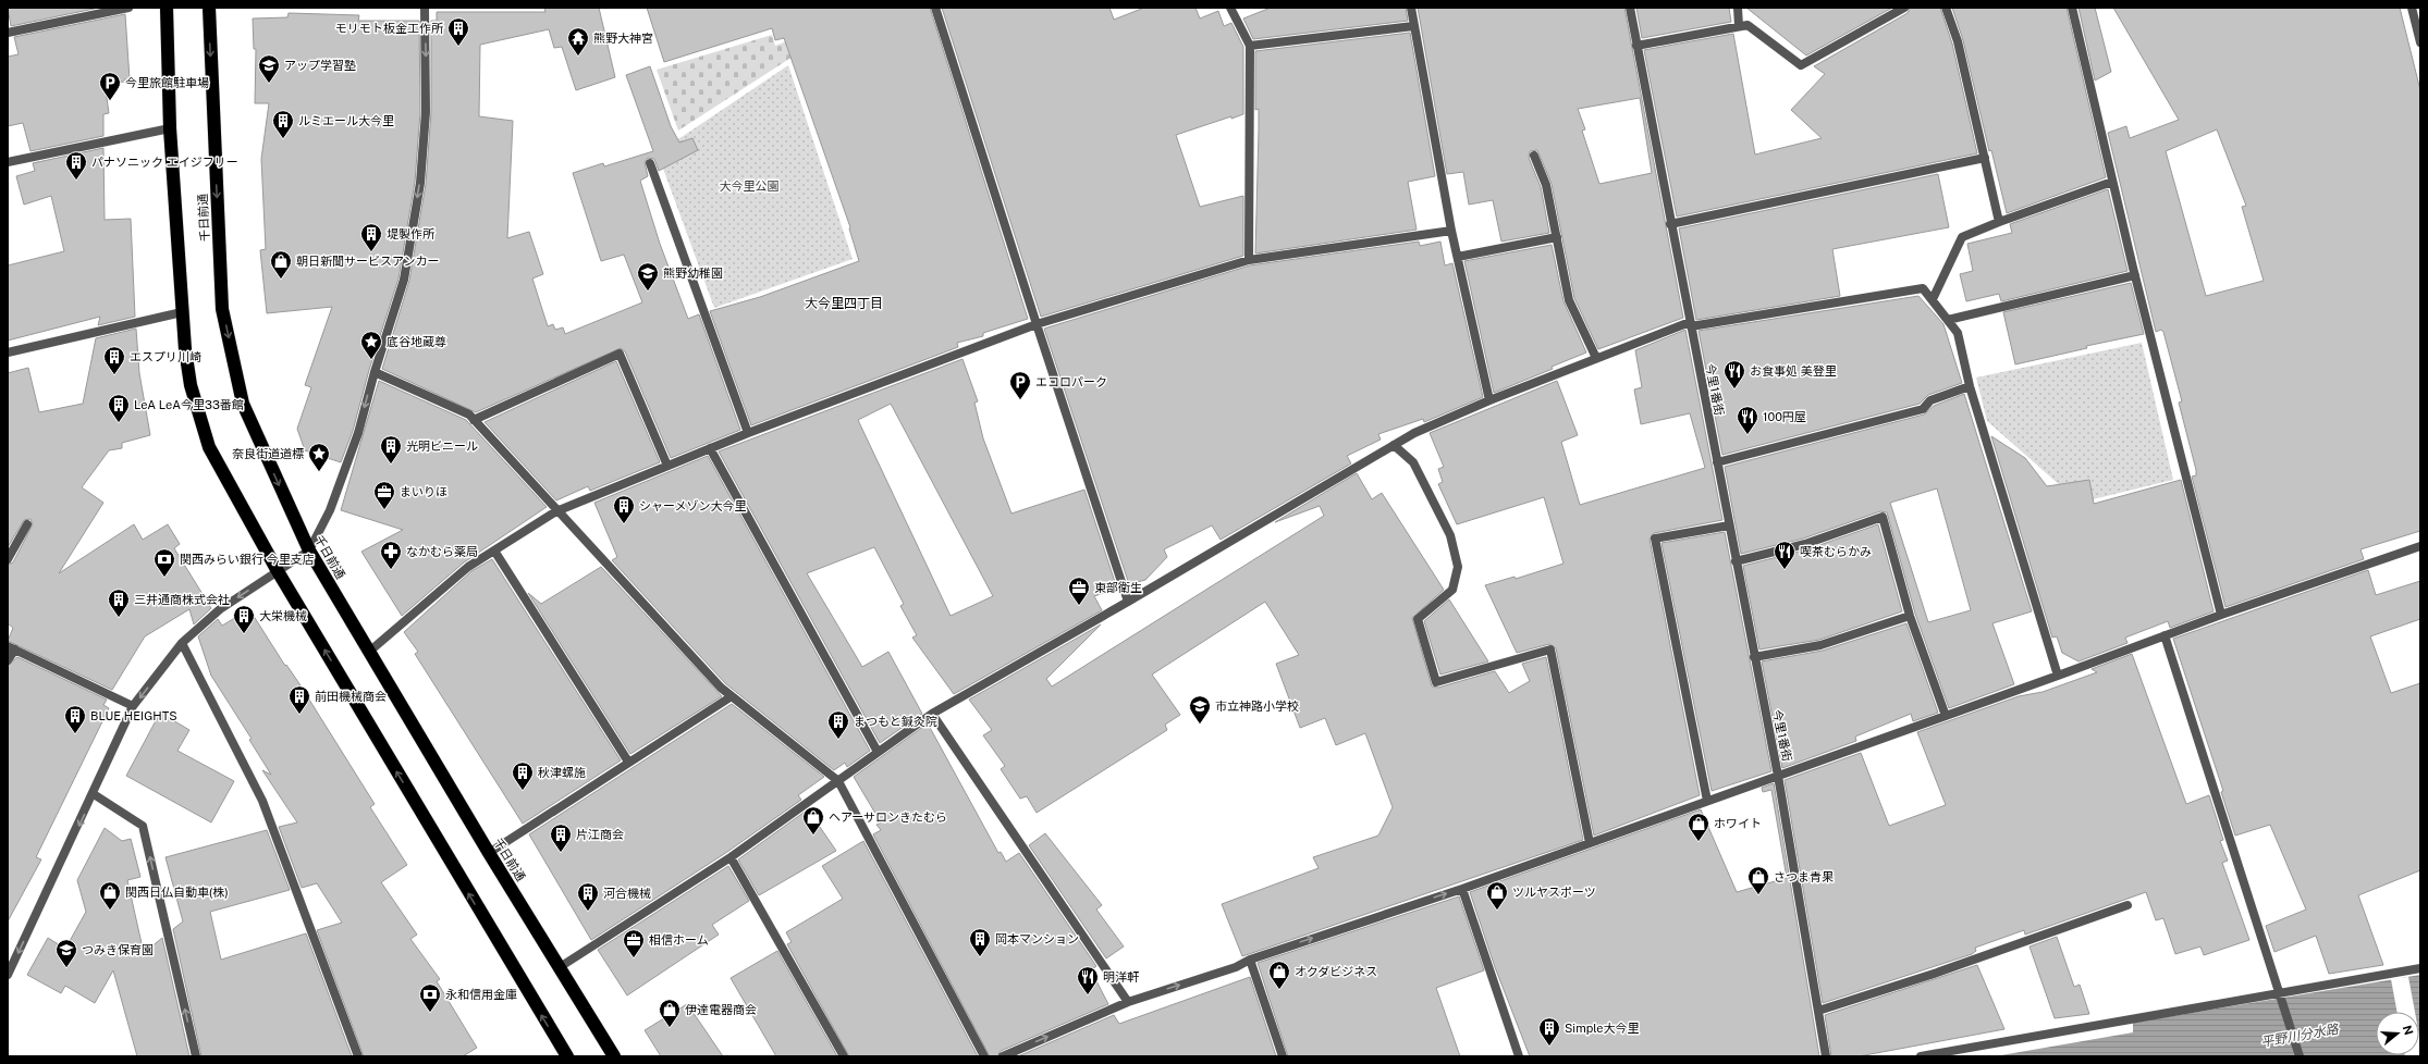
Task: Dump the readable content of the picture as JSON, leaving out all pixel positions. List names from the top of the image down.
{
  "streets": {
    "highway": ["千日前通"],
    "street": ["今里1番街"]
  },
  "districts": ["大今里四丁目"],
  "water": ["平野川分水路"],
  "parks": ["大今里公園"],
  "places": {
    "building": [
      "モリモト板金工作所",
      "ルミエール大今里",
      "パナソニック エイジフリー",
      "堤製作所",
      "エスプリ川崎",
      "LeA LeA今里33番館",
      "光明ビニール",
      "シャーメゾン大今里",
      "三井通商株式会社",
      "大栄機械",
      "前田機械商会",
      "BLUE HEIGHTS",
      "まつもと鍼灸院",
      "秋津螺施",
      "片江商会",
      "河合機械",
      "岡本マンション",
      "Simple大今里"
    ],
    "temple": ["熊野大神宮"],
    "school or university": [
      "アップ学習塾",
      "熊野幼稚園",
      "市立神路小学校",
      "つみき保育園"
    ],
    "parking": ["今里旅館駐車場", "エコロパーク"],
    "shop": [
      "朝日新聞サービスアンカー",
      "ヘアーサロンきたむら",
      "ホワイト",
      "さつま青果",
      "関西日仏自動車(株)",
      "ツルヤスポーツ",
      "オクダビジネス",
      "伊達電器商会"
    ],
    "place": ["底谷地蔵尊", "奈良街道道標"],
    "restaurant": [
      "お食事処 美登里",
      "100円屋",
      "喫茶むらかみ",
      "明洋軒"
    ],
    "office": ["まいりほ", "東部衛生", "相信ホーム"],
    "pharmacy": ["なかむら薬局"],
    "bank": ["関西みらい銀行 今里支店", "永和信用金庫"]
  },
  "north": "right"
}
